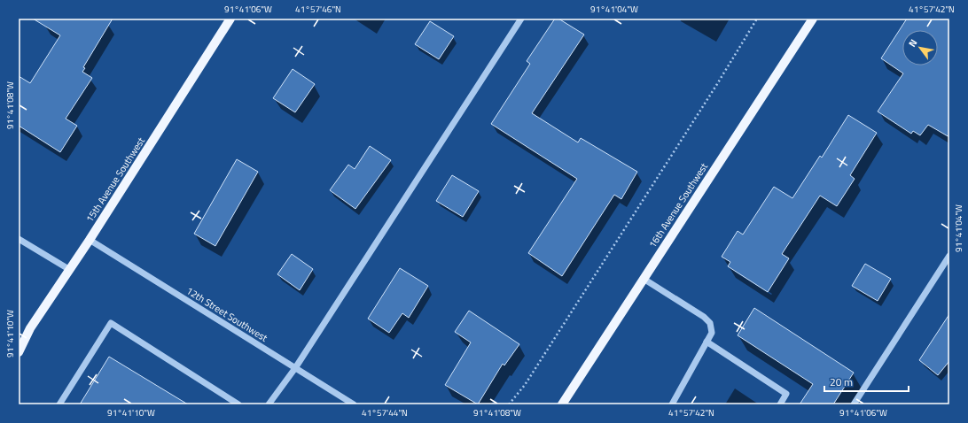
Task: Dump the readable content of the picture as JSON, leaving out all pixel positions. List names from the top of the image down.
{
  "streets": {
    "main road": ["15th Avenue Southwest", "16th Avenue Southwest"],
    "street": ["12th Street Southwest"]
  },
  "crossings": [
    ["15th Avenue Southwest", "12th Street Southwest"]
  ],
  "scale_bar": "20 m",
  "north": "top left",
  "coordinates": [
    "91°41'06\"W",
    "41°57'46\"N",
    "91°41'04\"W",
    "41°57'42\"N",
    "91°41'08\"W",
    "91°41'10\"W",
    "41°57'44\"N"
  ]
}
